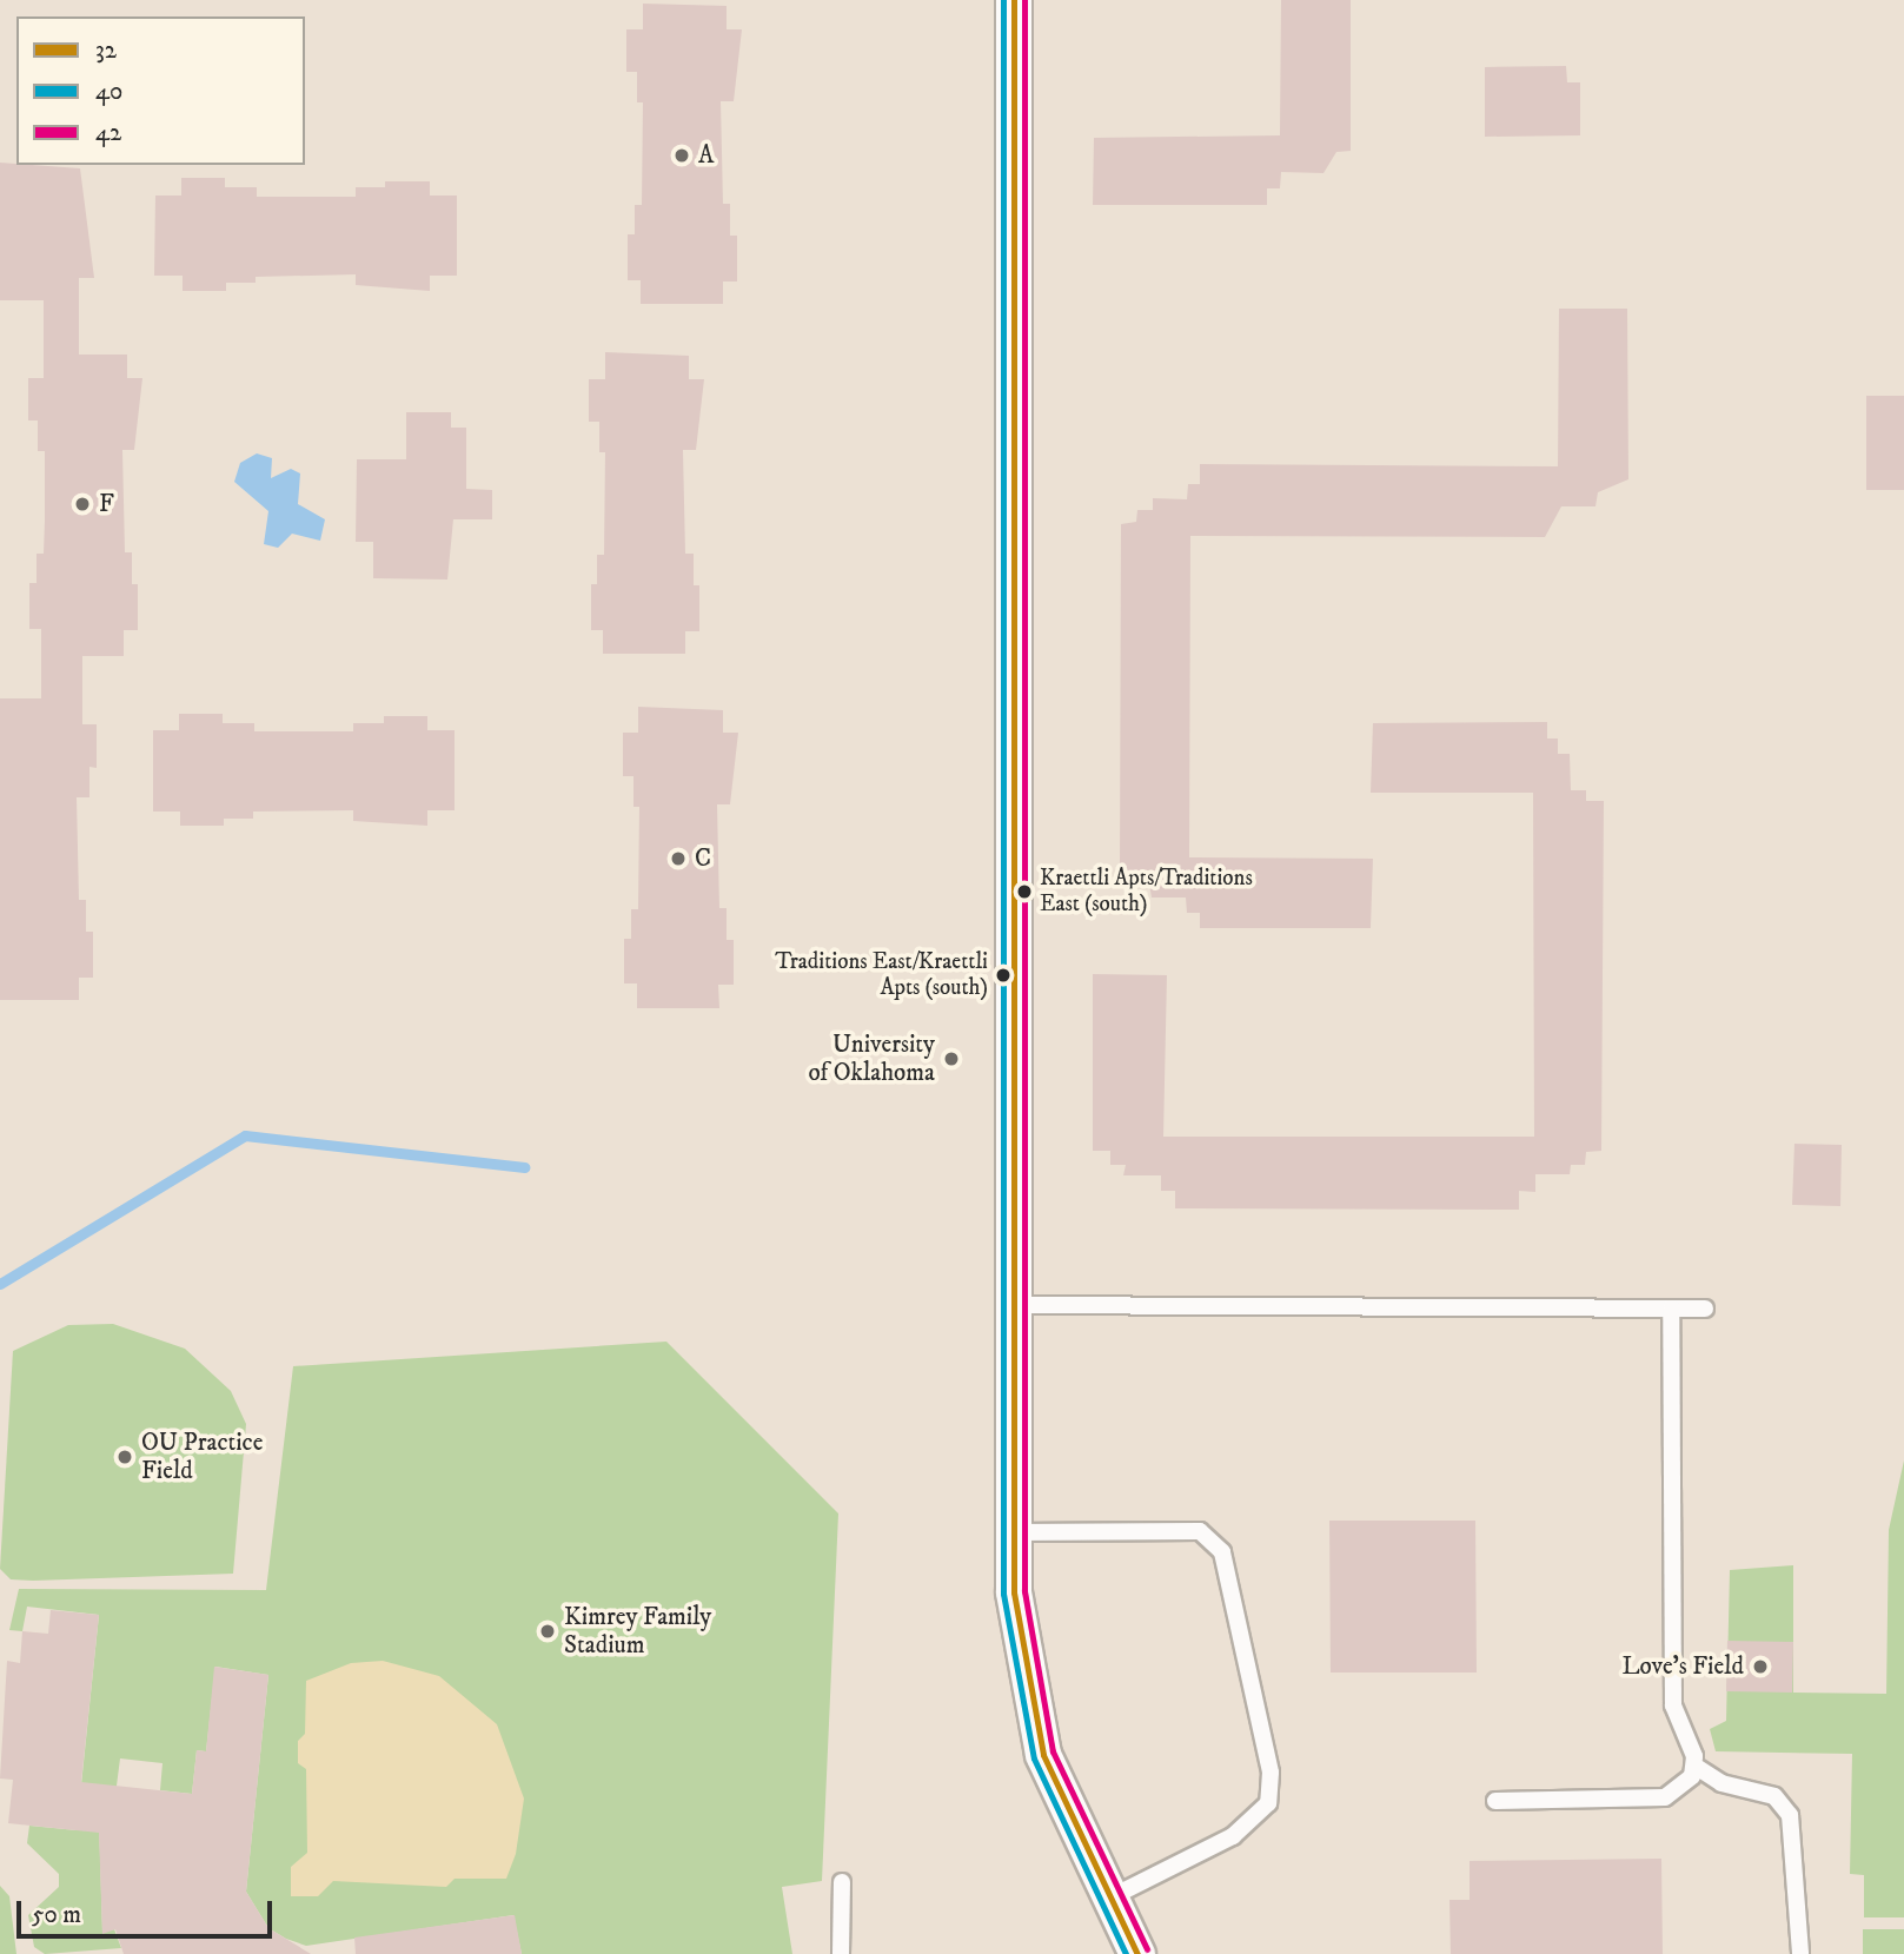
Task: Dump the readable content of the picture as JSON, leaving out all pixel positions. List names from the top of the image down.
{
  "places": [
    "A",
    "F",
    "C",
    "Kraettli Apts/Traditions East (south)",
    "Traditions East/Kraettli Apts (south)",
    "University of Oklahoma",
    "OU Practice Field",
    "Kimrey Family Stadium",
    "Love's Field"
  ],
  "lines": ["transit line 32", "transit line 40", "transit line 42"],
  "legend": ["32", "40", "42"],
  "scale_bar": "50 m"
}
